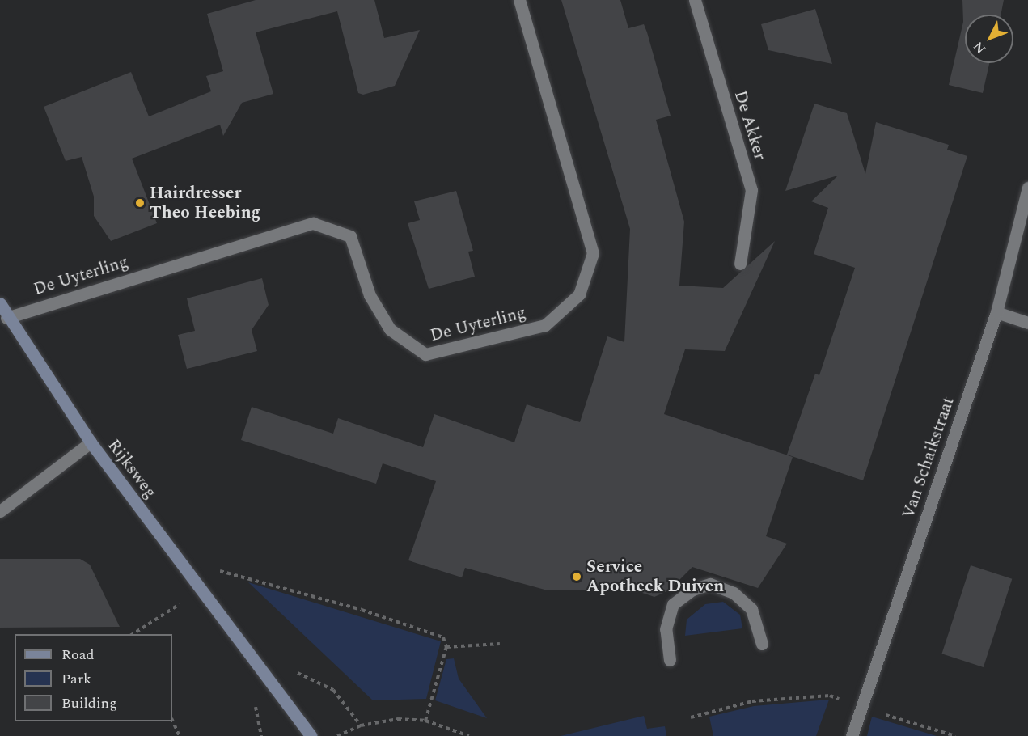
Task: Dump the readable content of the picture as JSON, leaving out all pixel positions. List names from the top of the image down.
{
  "streets": {
    "street": [
      "De Akker",
      "De Uyterling",
      "Van Schaikstraat",
      "Rijksweg"
    ]
  },
  "crossings": [
    ["De Uyterling", "Rijksweg"]
  ],
  "places": ["Hairdresser Theo Heebing", "Service Apotheek Duiven"],
  "legend": ["Road", "Park", "Building"],
  "north": "bottom left"
}
